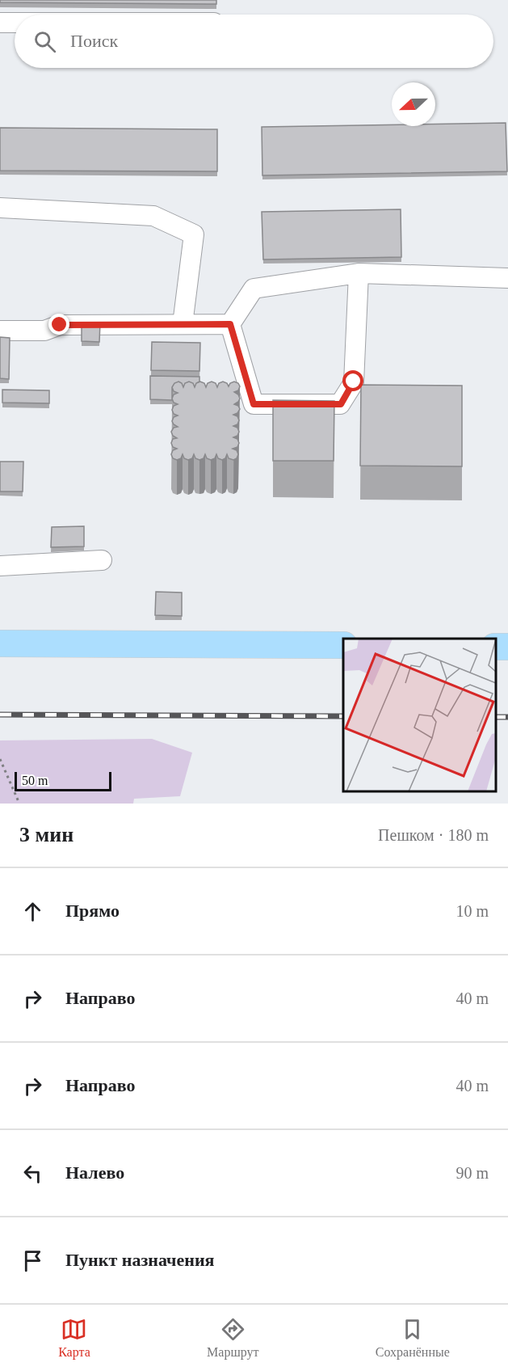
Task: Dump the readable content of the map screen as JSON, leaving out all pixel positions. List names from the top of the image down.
{
  "scale_bar": "50 m",
  "north": "left",
  "page": {
    "search": "Поиск",
    "scale": "50 m",
    "heading": ["3 мин", "Пешком · 180 m"],
    "list": [
      ["Прямо", "10 m"],
      ["Направо", "40 m"],
      ["Направо", "40 m"],
      ["Налево", "90 m"],
      "Пункт назначения"
    ],
    "nav": ["Карта", "Маршрут", "Сохранённые"]
  }
}
